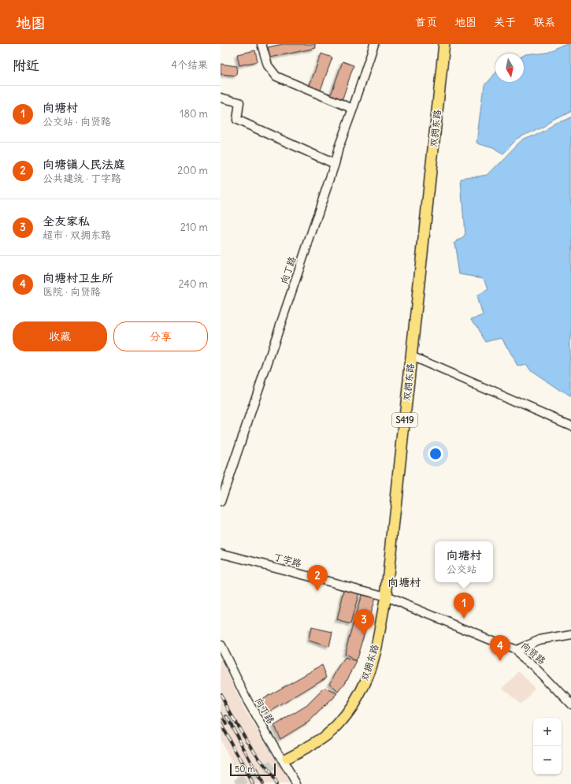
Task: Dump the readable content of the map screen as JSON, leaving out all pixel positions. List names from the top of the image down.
{
  "streets": {
    "main road": ["双拥东路", "S419"],
    "street": ["向丁路", "丁字路", "向贤路"]
  },
  "crossings": [
    ["双拥东路", "丁字路"],
    ["双拥东路", "向贤路"],
    ["丁字路", "向贤路"]
  ],
  "districts": ["向塘村"],
  "scale_bar": "50 m",
  "north": "bottom",
  "page": {
    "header": "地图",
    "nav": [
      "首页",
      "地图",
      "关于",
      "联系"
    ],
    "heading": ["附近", "4个结果"],
    "list": [
      {
        "mark": "1",
        "name": "向塘村",
        "note": "公交站 · 向贤路",
        "value": "180 m"
      },
      {
        "mark": "2",
        "name": "向塘镇人民法庭",
        "note": "公共建筑 · 丁字路",
        "value": "200 m"
      },
      {
        "mark": "3",
        "name": "全友家私",
        "note": "超市 · 双拥东路",
        "value": "210 m"
      },
      {
        "mark": "4",
        "name": "向塘村卫生所",
        "note": "医院 · 向贤路",
        "value": "240 m"
      }
    ],
    "buttons": ["收藏", "分享"],
    "popup": ["向塘村", "公交站"],
    "pins": [
      "2",
      "1",
      "3",
      "4"
    ],
    "map_buttons": ["+", "−"],
    "scale": "50 m"
  }
}
